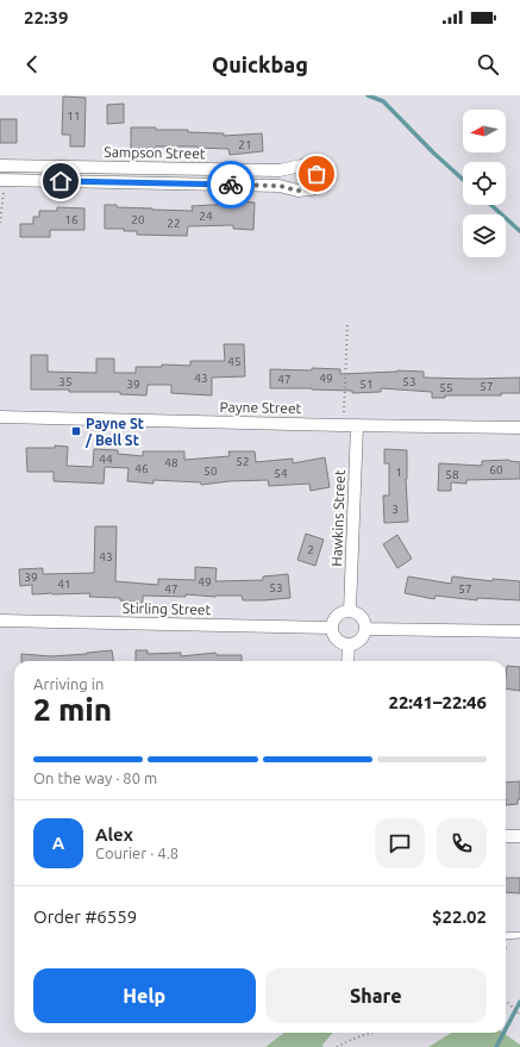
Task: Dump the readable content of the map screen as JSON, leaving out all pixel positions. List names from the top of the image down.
{
  "streets": {
    "street": [
      "Sampson Street",
      "Payne Street",
      "Hawkins Street",
      "Stirling Street"
    ]
  },
  "crossings": [
    ["Payne Street", "Hawkins Street"],
    ["Hawkins Street", "Stirling Street"]
  ],
  "places": {
    "transit": ["Payne St / Bell St"]
  },
  "house_numbers": [
    "11",
    "21",
    "24",
    "16",
    "20",
    "22",
    "45",
    "43",
    "49",
    "47",
    "35",
    "53",
    "39",
    "51",
    "57",
    "55",
    "44",
    "52",
    "48",
    "46",
    "60",
    "50",
    "1",
    "54",
    "58",
    "3",
    "2",
    "43",
    "39",
    "49",
    "41",
    "53",
    "47",
    "57"
  ],
  "north": "left",
  "page": {
    "status": "22:39",
    "header": "Quickbag",
    "heading": ["2 min", "Arriving in", "22:41–22:46"],
    "panel": [
      "Alex",
      "Courier · 4.8",
      "Order #6559",
      "$22.02"
    ],
    "bar": "On the way · 80 m",
    "round": "A",
    "buttons": ["Help", "Share"]
  }
}
